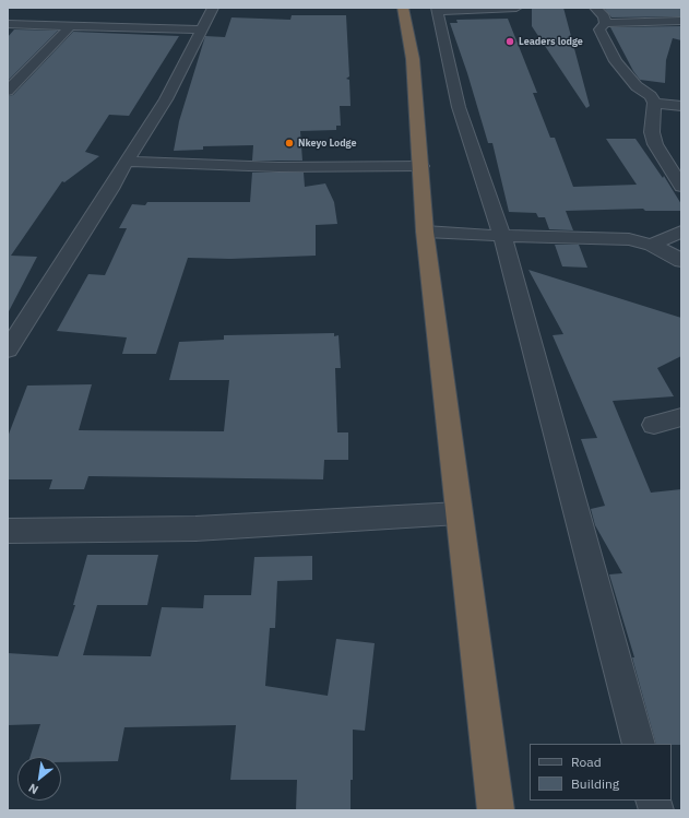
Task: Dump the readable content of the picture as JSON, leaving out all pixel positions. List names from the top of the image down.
{
  "places": ["Leaders lodge", "Nkeyo Lodge"],
  "legend": ["Road", "Building"],
  "north": "bottom left"
}
